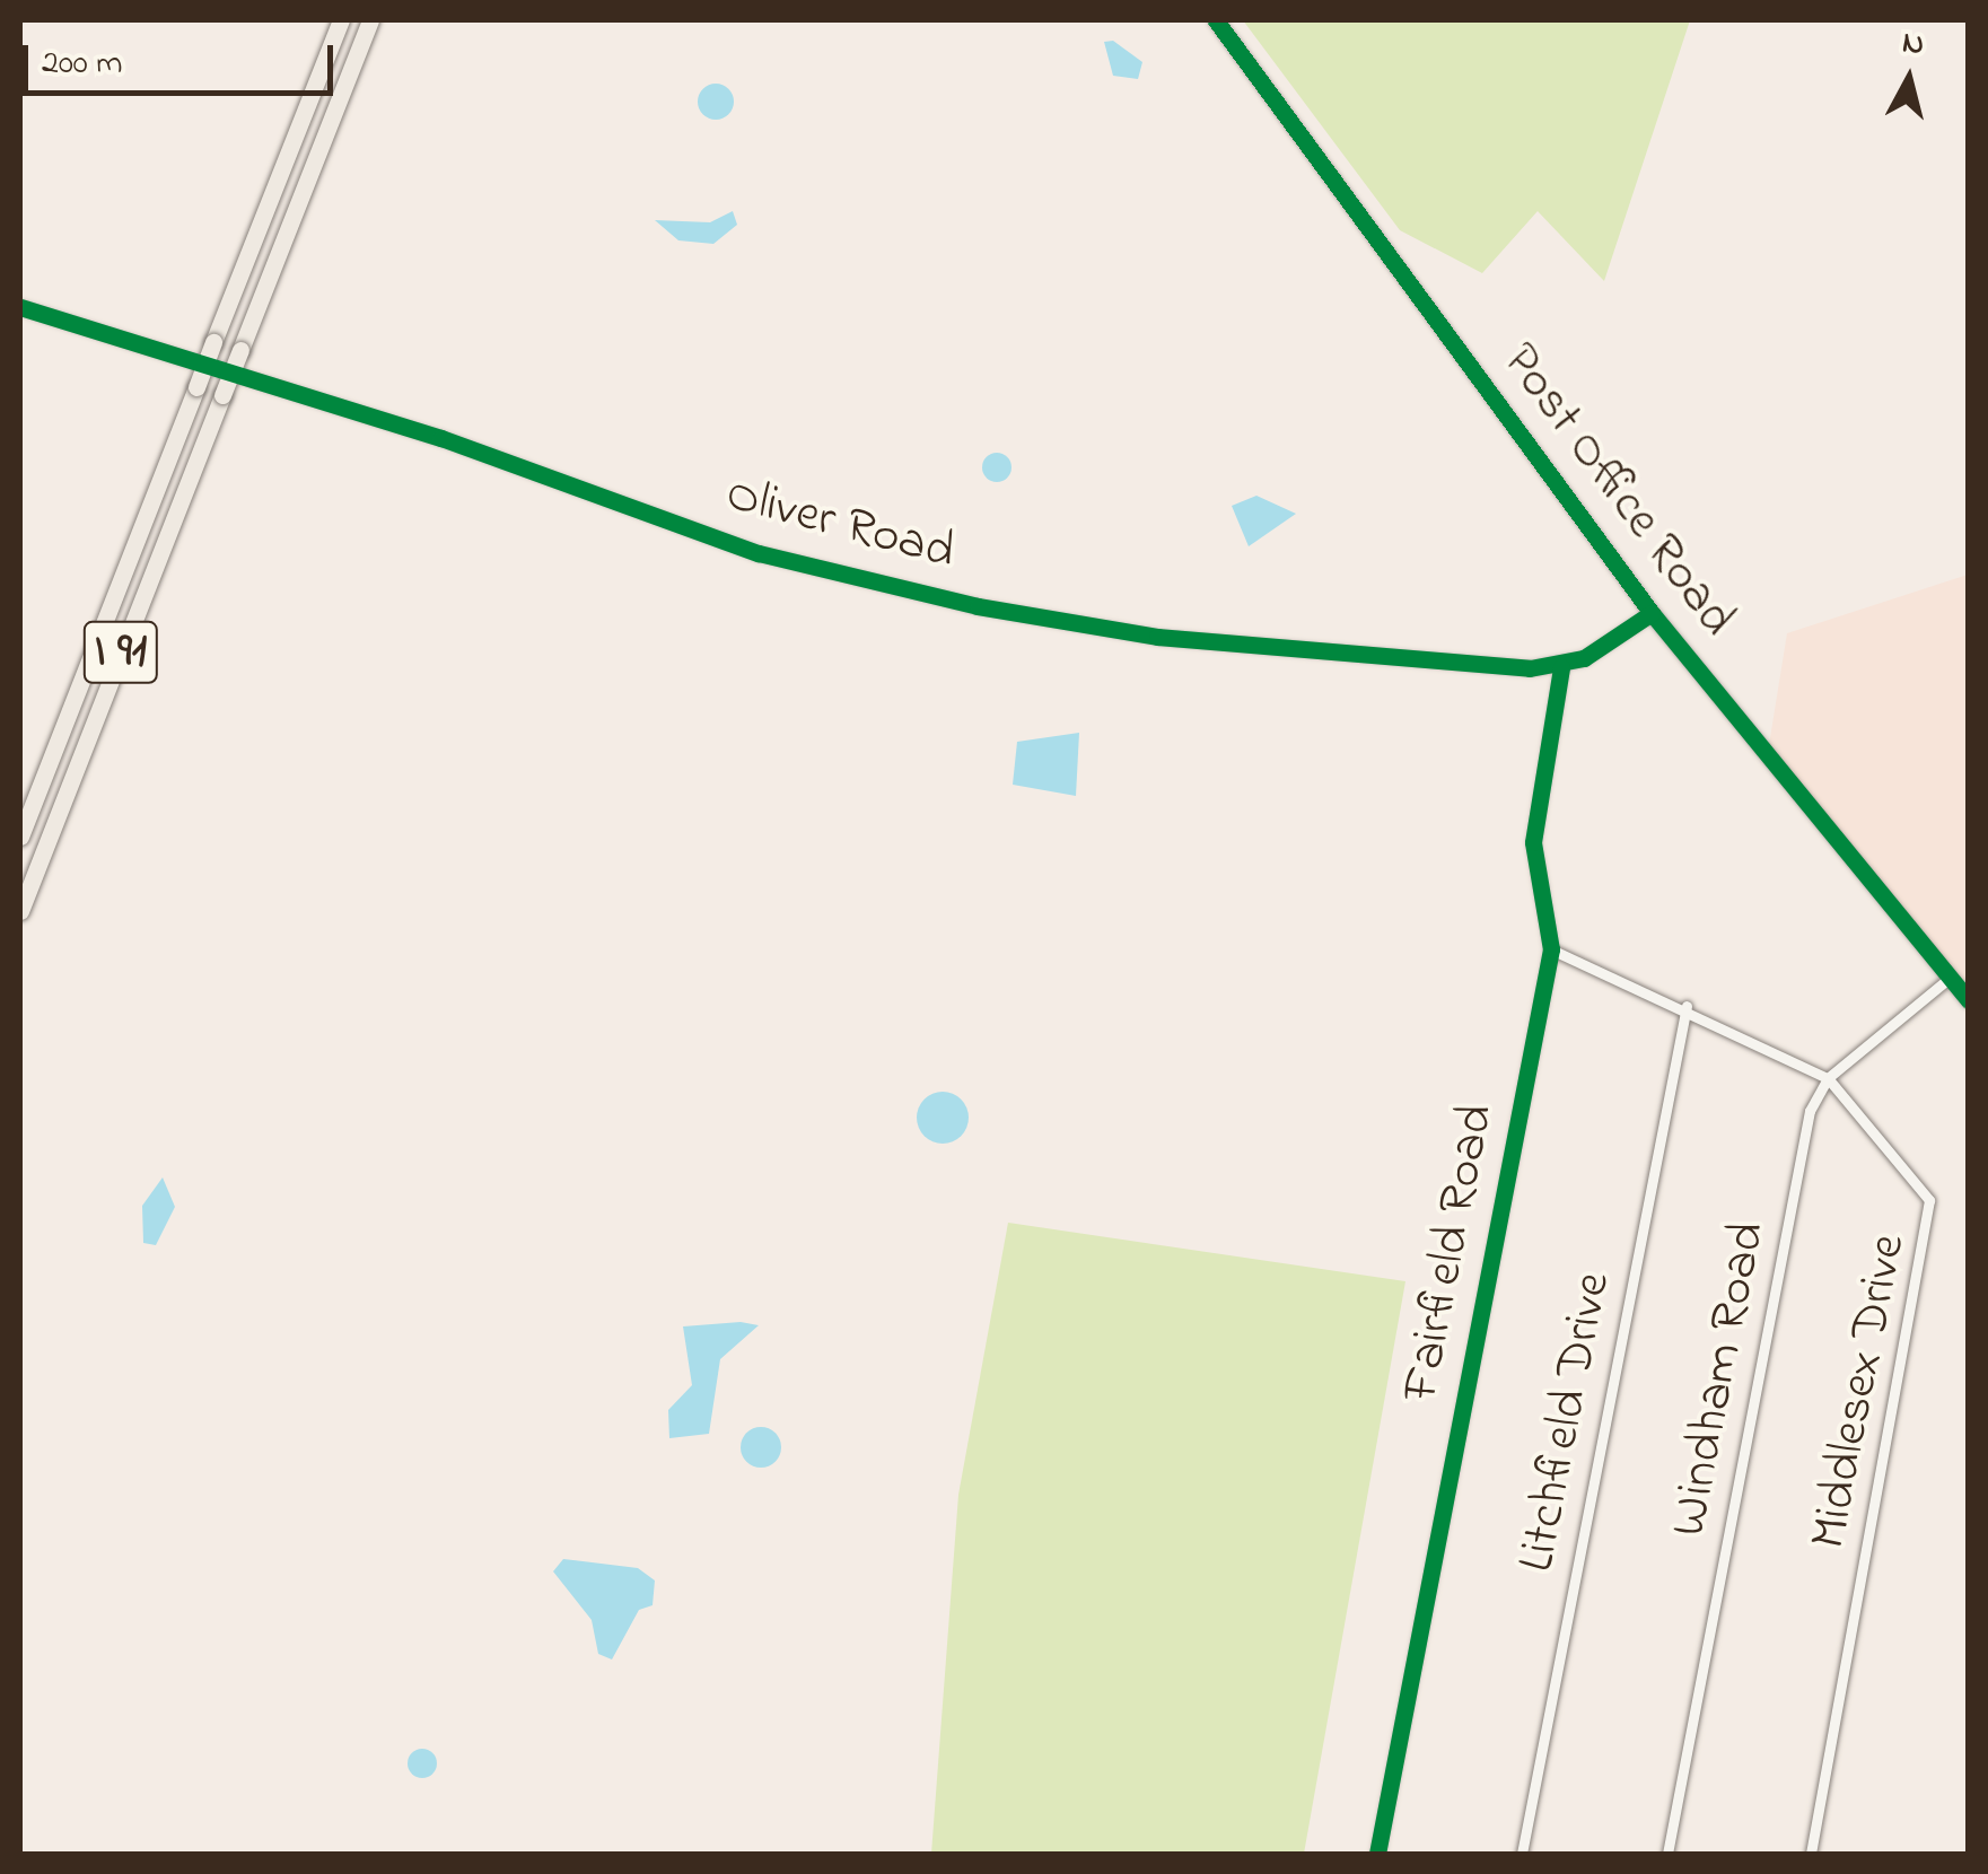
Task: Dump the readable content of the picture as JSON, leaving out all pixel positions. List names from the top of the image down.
{
  "streets": {
    "highway": ["I 91"],
    "street": [
      "Post Office Road",
      "Oliver Road",
      "Fairfield Road",
      "Windham Road",
      "Middlesex Drive",
      "Litchfield Drive"
    ]
  },
  "crossings": [
    ["Post Office Road", "Windham Road"],
    ["Oliver Road", "Fairfield Road"],
    ["Fairfield Road", "Middlesex Drive"],
    ["Windham Road", "Middlesex Drive"],
    ["Middlesex Drive", "Litchfield Drive"]
  ],
  "scale_bar": "200 m",
  "north": "top"
}
